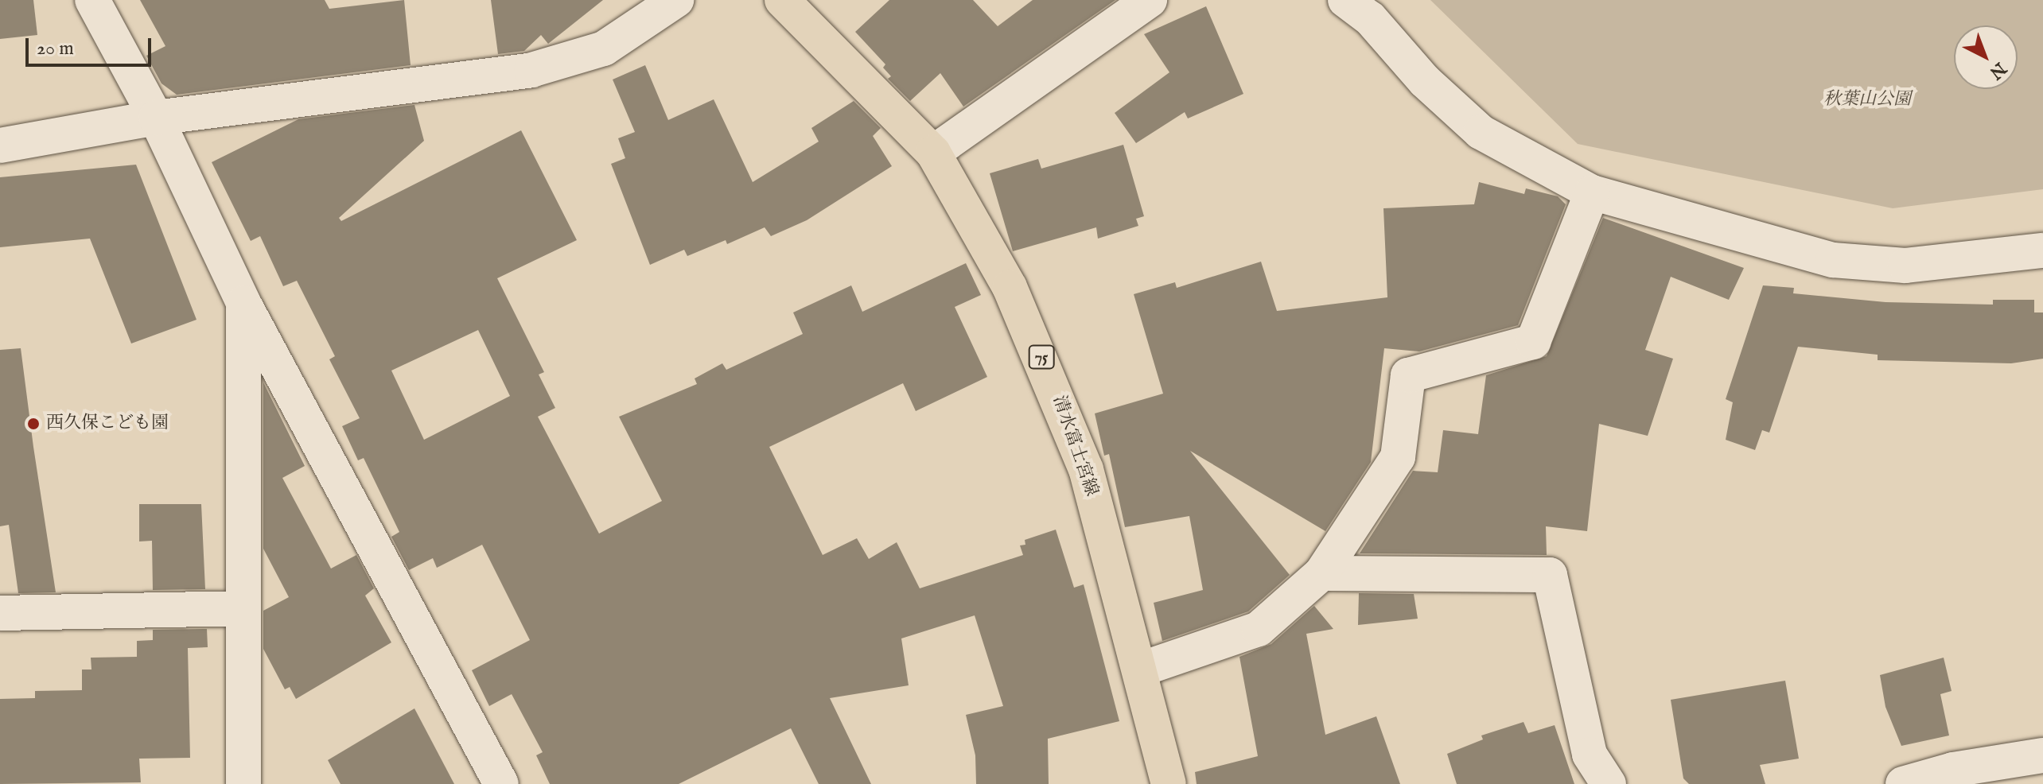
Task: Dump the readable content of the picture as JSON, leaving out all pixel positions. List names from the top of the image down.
{
  "streets": {
    "main road": ["75", "清水富士宮線"]
  },
  "parks": ["秋葉山公園"],
  "places": ["西久保こども園"],
  "scale_bar": "20 m",
  "north": "bottom right"
}
